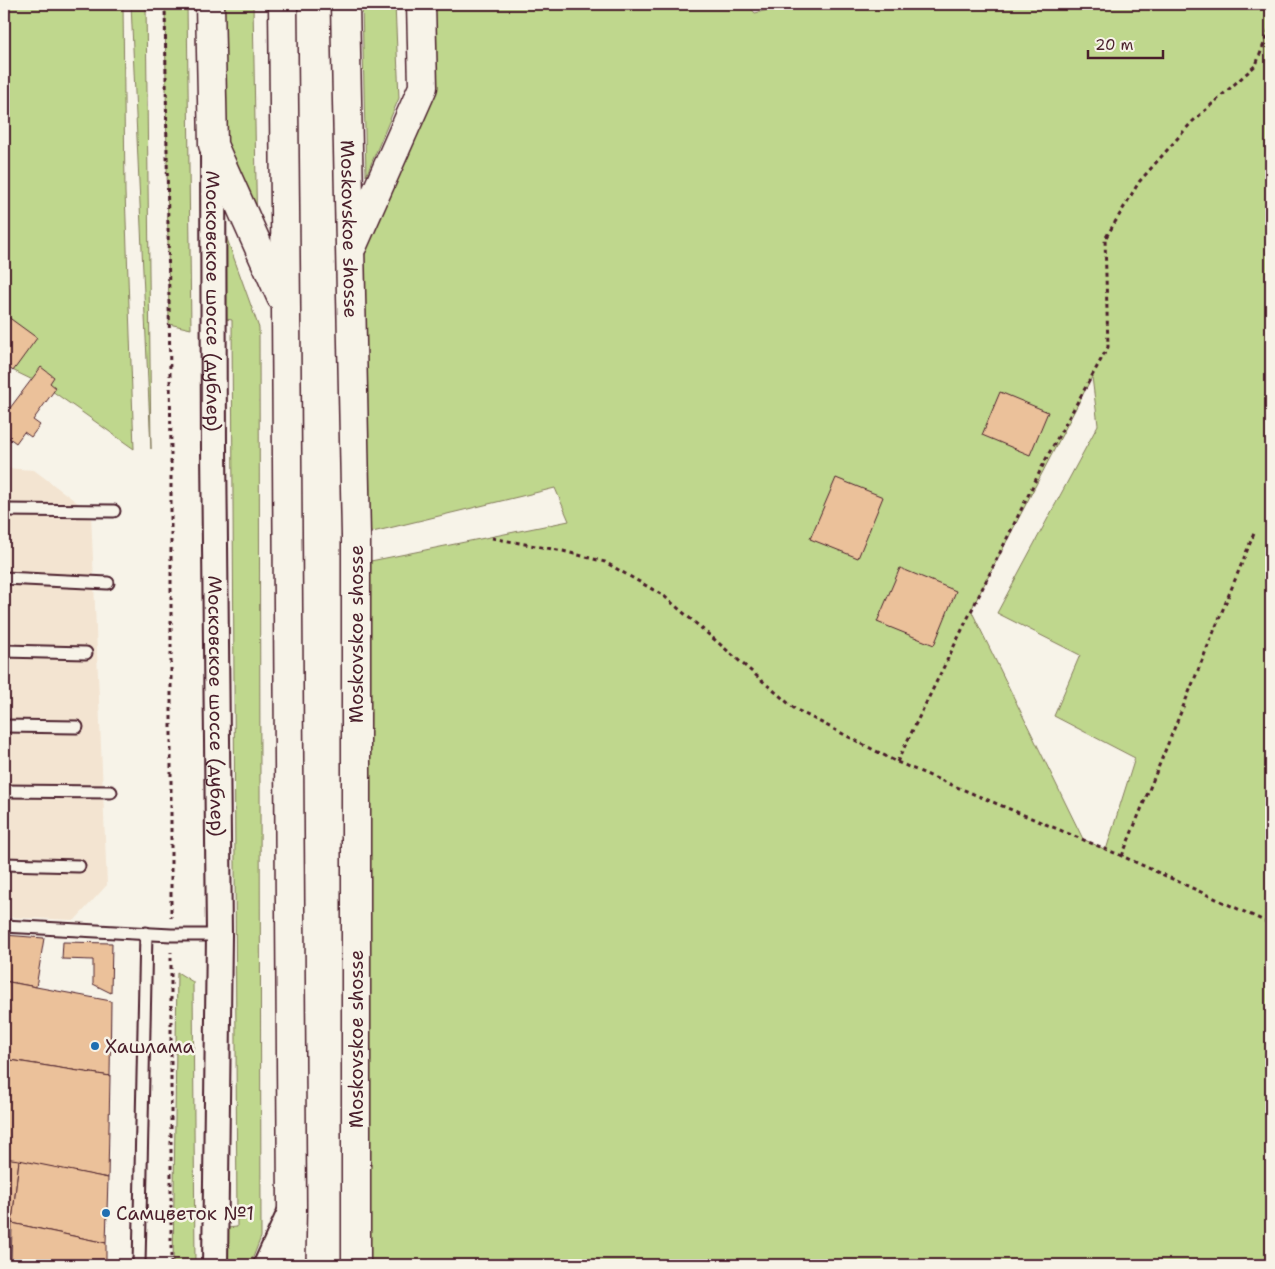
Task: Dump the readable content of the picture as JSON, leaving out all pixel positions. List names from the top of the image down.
{
  "streets": {
    "main road": ["Moskovskoe shosse"],
    "street": ["Московское шоссе (дублер)"]
  },
  "places": ["Хашлама", "Самцветок №1"],
  "scale_bar": "20 m"
}
